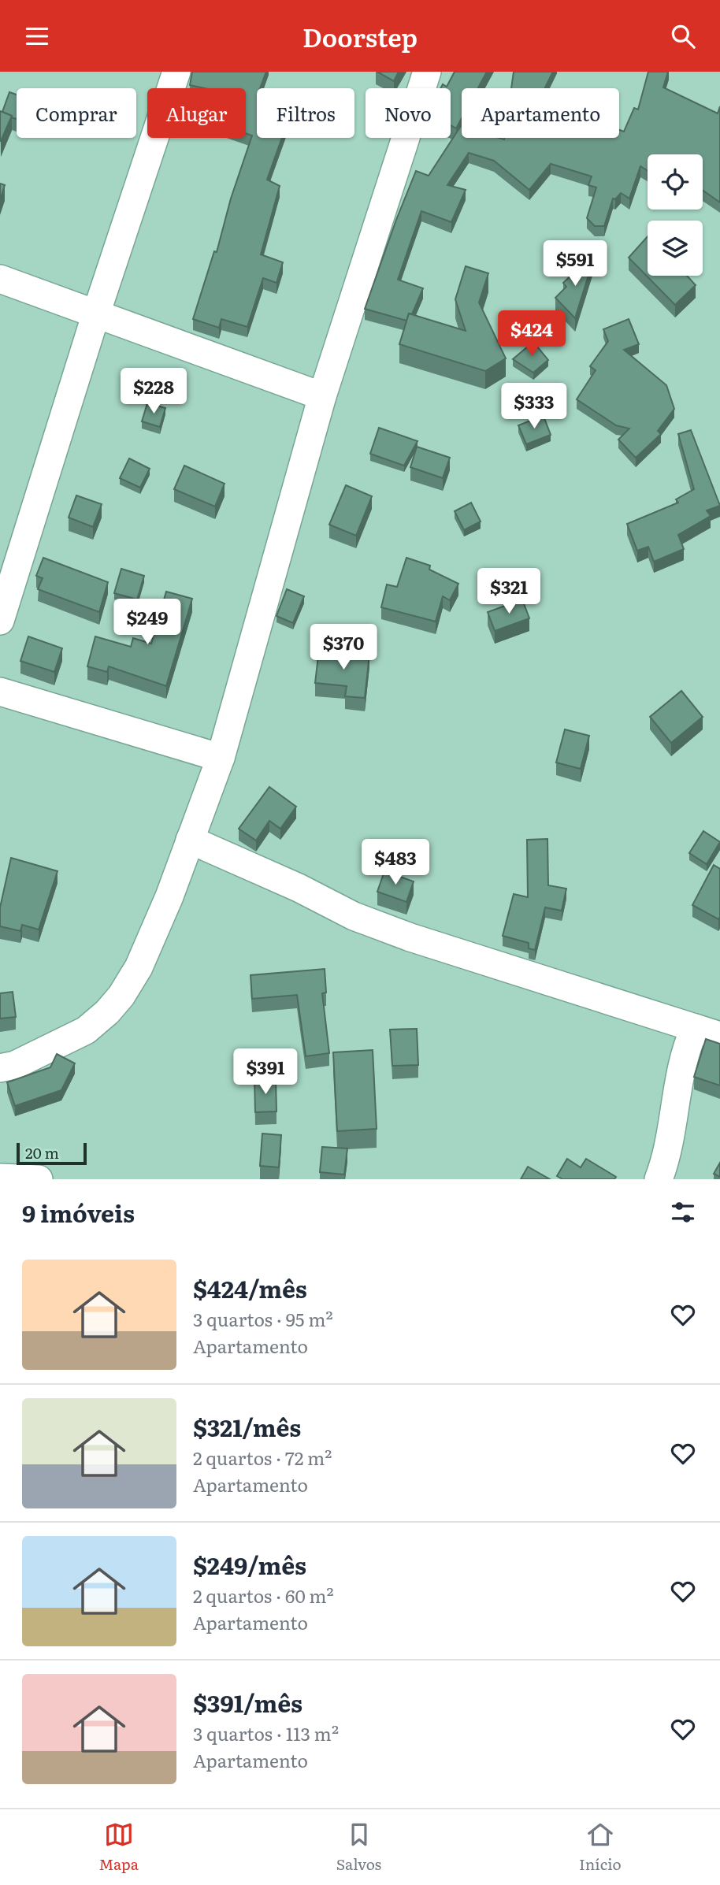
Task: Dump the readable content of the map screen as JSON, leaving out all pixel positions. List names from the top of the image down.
{
  "scale_bar": "20 m",
  "page": {
    "header": "Doorstep",
    "chip": [
      "Comprar",
      "Alugar",
      "Filtros",
      "Novo",
      "Apartamento"
    ],
    "price": [
      "$591",
      "$424",
      "$228",
      "$333",
      "$321",
      "$249",
      "$370",
      "$483",
      "$391"
    ],
    "scale": "20 m",
    "heading": "9 imóveis",
    "list": [
      {
        "name": "$424/mês",
        "note": "3 quartos · 95 m² · Apartamento"
      },
      {
        "name": "$321/mês",
        "note": "2 quartos · 72 m² · Apartamento"
      },
      {
        "name": "$249/mês",
        "note": "2 quartos · 60 m² · Apartamento"
      },
      {
        "name": "$391/mês",
        "note": "3 quartos · 113 m² · Apartamento"
      }
    ],
    "tabs": ["Mapa", "Salvos", "Início"]
  }
}
